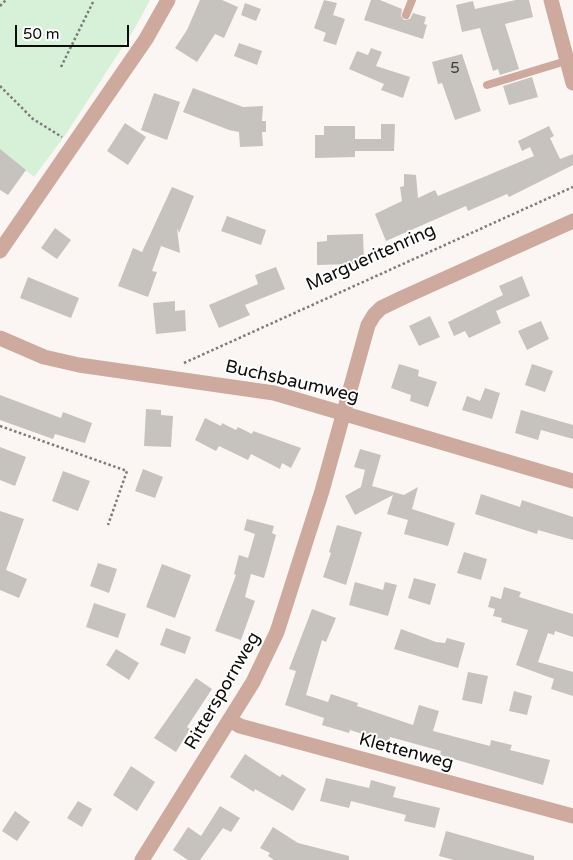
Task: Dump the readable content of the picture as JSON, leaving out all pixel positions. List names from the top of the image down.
{
  "streets": {
    "street": ["Buchsbaumweg", "Ritterspornweg", "Klettenweg"],
    "path": ["Margueritenring"]
  },
  "crossings": [
    ["Buchsbaumweg", "Ritterspornweg"],
    ["Ritterspornweg", "Klettenweg"]
  ],
  "house_numbers": ["5"],
  "scale_bar": "50 m"
}
